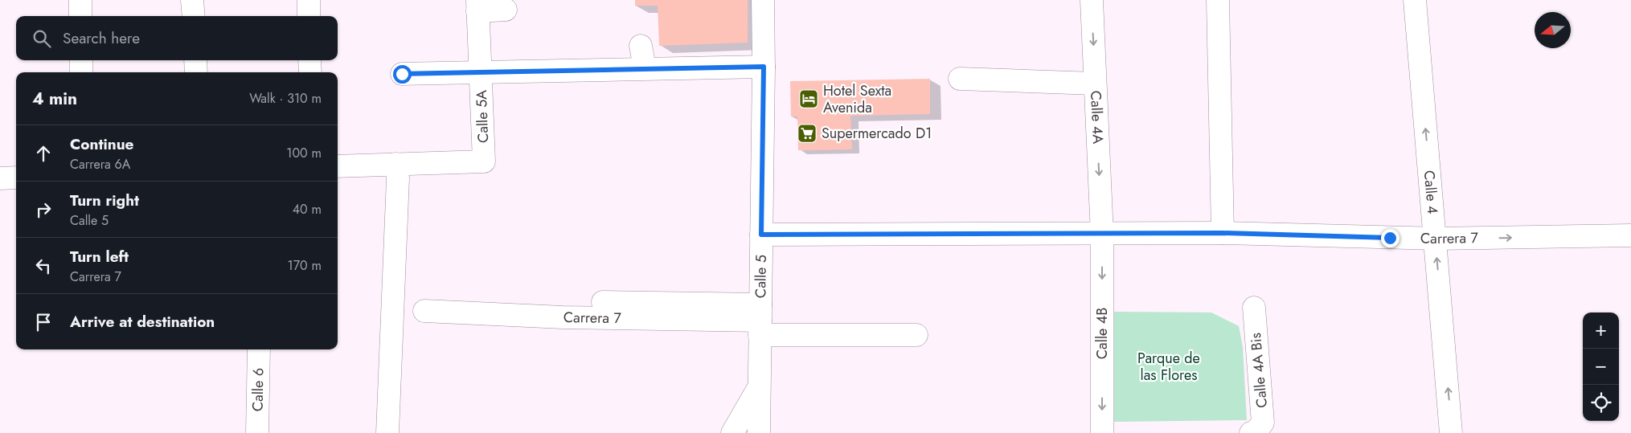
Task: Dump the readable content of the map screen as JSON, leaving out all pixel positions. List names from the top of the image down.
{
  "streets": {
    "street": [
      "Calle 5A",
      "Calle 4A",
      "Calle 4",
      "Carrera 7",
      "Calle 5",
      "Calle 4B",
      "Calle 4A Bis",
      "Calle 6"
    ]
  },
  "crossings": [
    ["Calle 4A", "Carrera 7"],
    ["Calle 4A", "Calle 4B"],
    ["Calle 4", "Carrera 7"],
    ["Carrera 7", "Calle 5"],
    ["Carrera 7", "Calle 4B"]
  ],
  "one_way": ["Calle 4", "Calle 4B"],
  "parks": ["Parque de las Flores"],
  "places": {
    "hotel": ["Hotel Sexta Avenida"],
    "supermarket": ["Supermercado D1"]
  },
  "north": "left",
  "page": {
    "search": "Search here",
    "heading": ["4 min", "Walk · 310 m"],
    "list": [
      ["Continue", "Carrera 6A", "100 m"],
      ["Turn right", "Calle 5", "40 m"],
      ["Turn left", "Carrera 7", "170 m"],
      "Arrive at destination"
    ],
    "map_buttons": ["+", "−"]
  }
}
